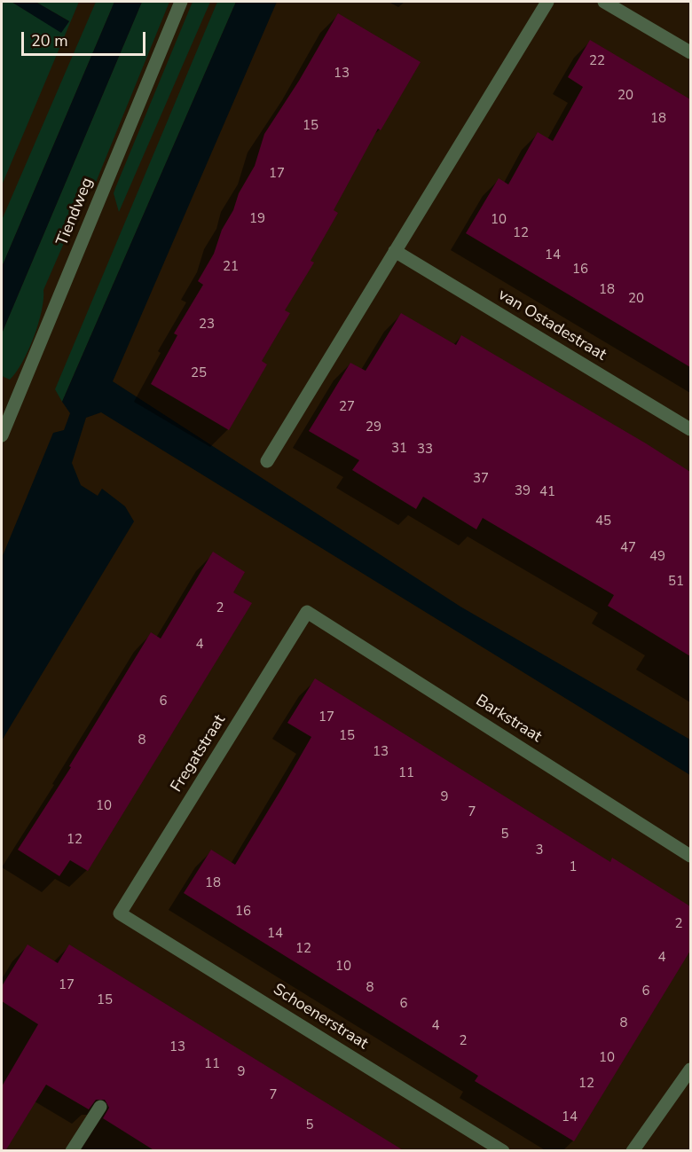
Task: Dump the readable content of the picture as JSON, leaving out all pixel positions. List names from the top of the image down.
{
  "streets": {
    "street": [
      "Tiendweg",
      "van Ostadestraat",
      "Barkstraat",
      "Fregatstraat",
      "Schoenerstraat"
    ]
  },
  "crossings": [
    ["Barkstraat", "Fregatstraat"],
    ["Fregatstraat", "Schoenerstraat"]
  ],
  "house_numbers": [
    "22",
    "13",
    "20",
    "18",
    "15",
    "17",
    "19",
    "10",
    "12",
    "14",
    "21",
    "16",
    "18",
    "20",
    "23",
    "25",
    "27",
    "29",
    "31",
    "33",
    "37",
    "39",
    "41",
    "45",
    "47",
    "49",
    "51",
    "2",
    "4",
    "6",
    "17",
    "15",
    "8",
    "13",
    "11",
    "9",
    "10",
    "7",
    "5",
    "12",
    "3",
    "1",
    "18",
    "16",
    "2",
    "14",
    "12",
    "4",
    "10",
    "17",
    "8",
    "6",
    "15",
    "6",
    "8",
    "4",
    "2",
    "13",
    "10",
    "11",
    "9",
    "12",
    "7",
    "14",
    "5"
  ],
  "scale_bar": "20 m"
}
